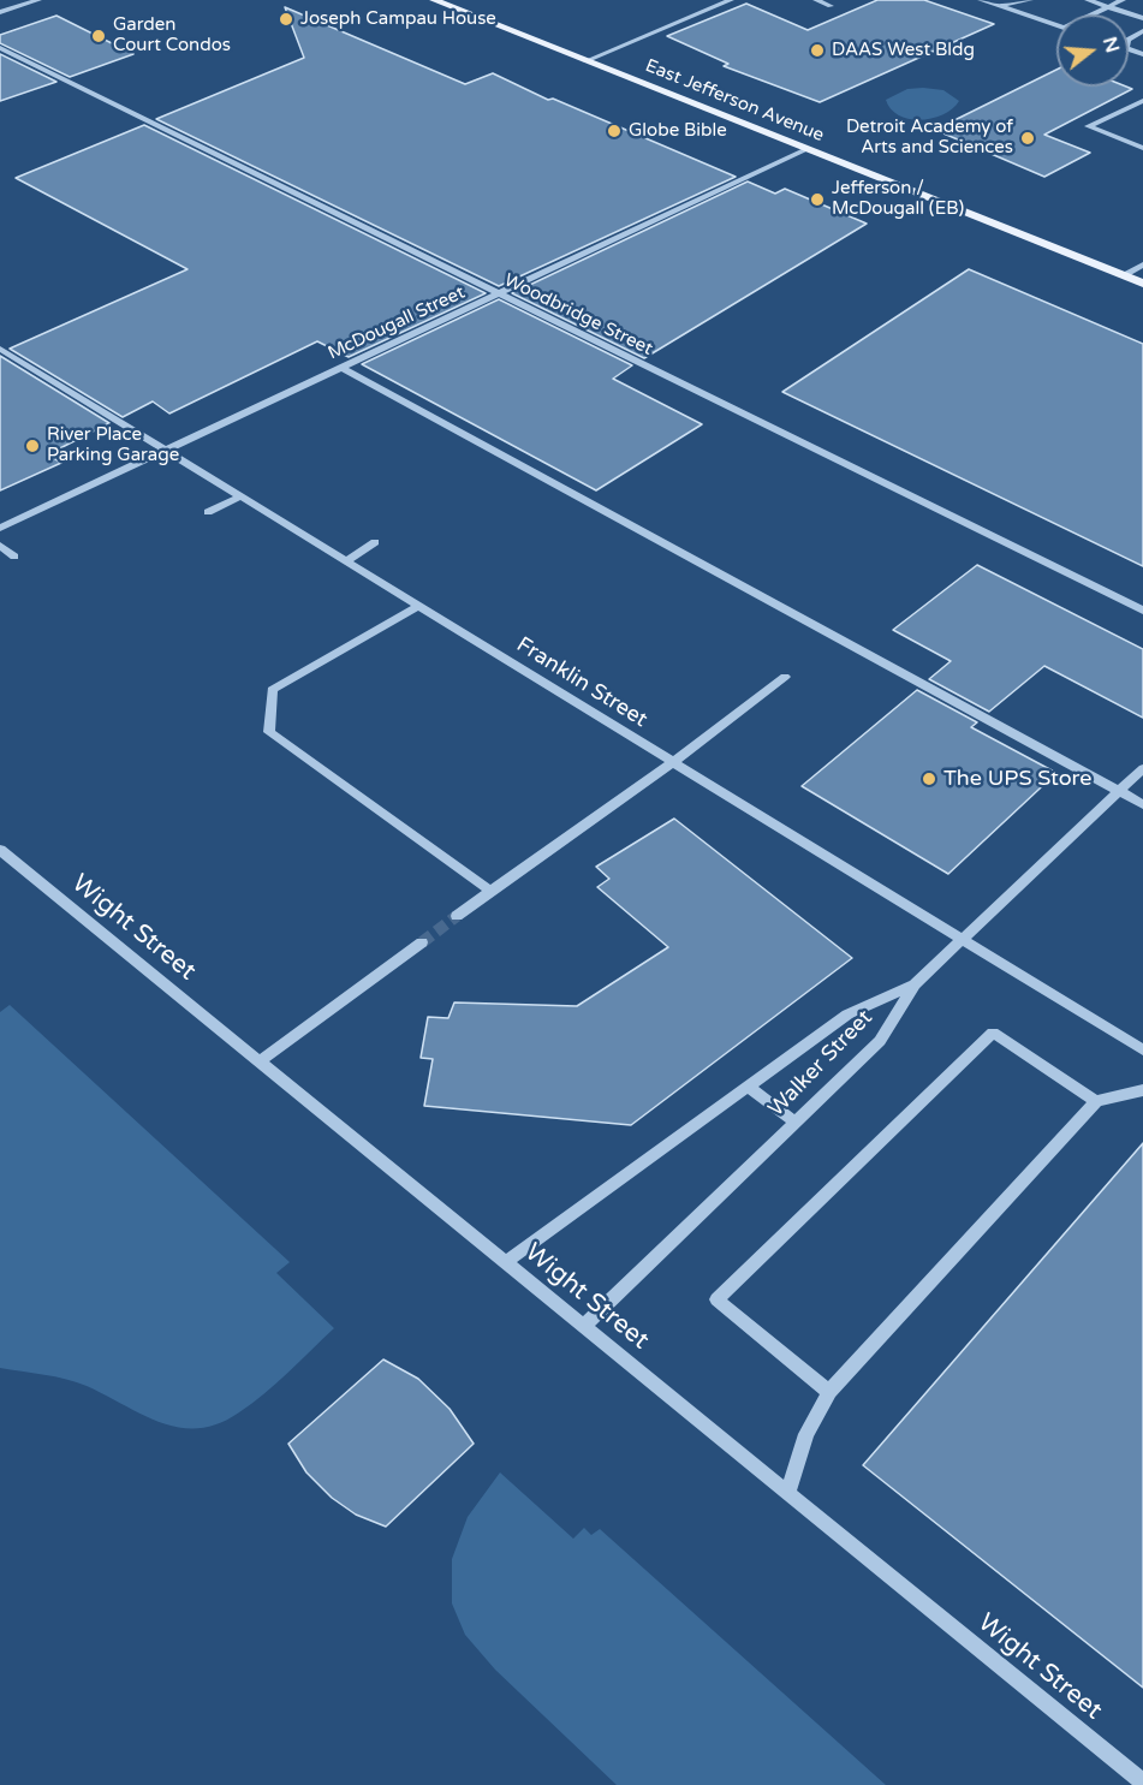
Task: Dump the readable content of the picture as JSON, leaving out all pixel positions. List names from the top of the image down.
{
  "streets": {
    "main road": ["East Jefferson Avenue"],
    "street": [
      "Woodbridge Street",
      "McDougall Street",
      "Franklin Street",
      "Wight Street",
      "Walker Street"
    ]
  },
  "crossings": [
    ["East Jefferson Avenue", "McDougall Street"],
    ["Woodbridge Street", "McDougall Street"],
    ["McDougall Street", "Franklin Street"],
    ["Franklin Street", "Walker Street"],
    ["Wight Street", "Walker Street"]
  ],
  "places": [
    "Joseph Campau House",
    "Garden Court Condos",
    "DAAS West Bldg",
    "Globe Bible",
    "Detroit Academy of Arts and Sciences",
    "Jefferson / McDougall (EB)",
    "River Place Parking Garage",
    "The UPS Store"
  ],
  "north": "right"
}
